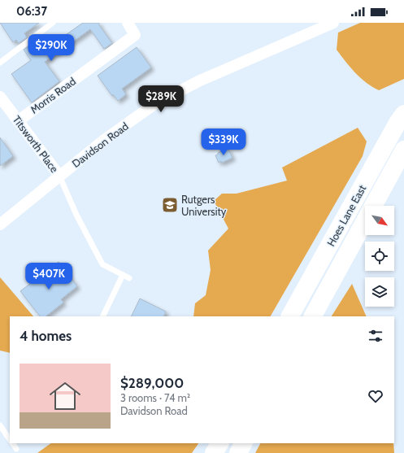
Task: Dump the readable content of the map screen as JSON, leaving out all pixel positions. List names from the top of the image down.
{
  "streets": {
    "highway": ["Hoes Lane East"],
    "street": ["Morris Road", "Titsworth Place", "Davidson Road"]
  },
  "crossings": [
    ["Morris Road", "Titsworth Place"],
    ["Titsworth Place", "Davidson Road"]
  ],
  "places": {
    "school or university": ["Rutgers University"]
  },
  "north": "bottom right",
  "page": {
    "status": "06:37",
    "price": [
      "$290K",
      "$289K",
      "$339K",
      "$407K"
    ],
    "heading": "4 homes",
    "list": [
      {
        "name": "$289,000",
        "note": "3 rooms · 74 m² · Davidson Road"
      }
    ]
  }
}
